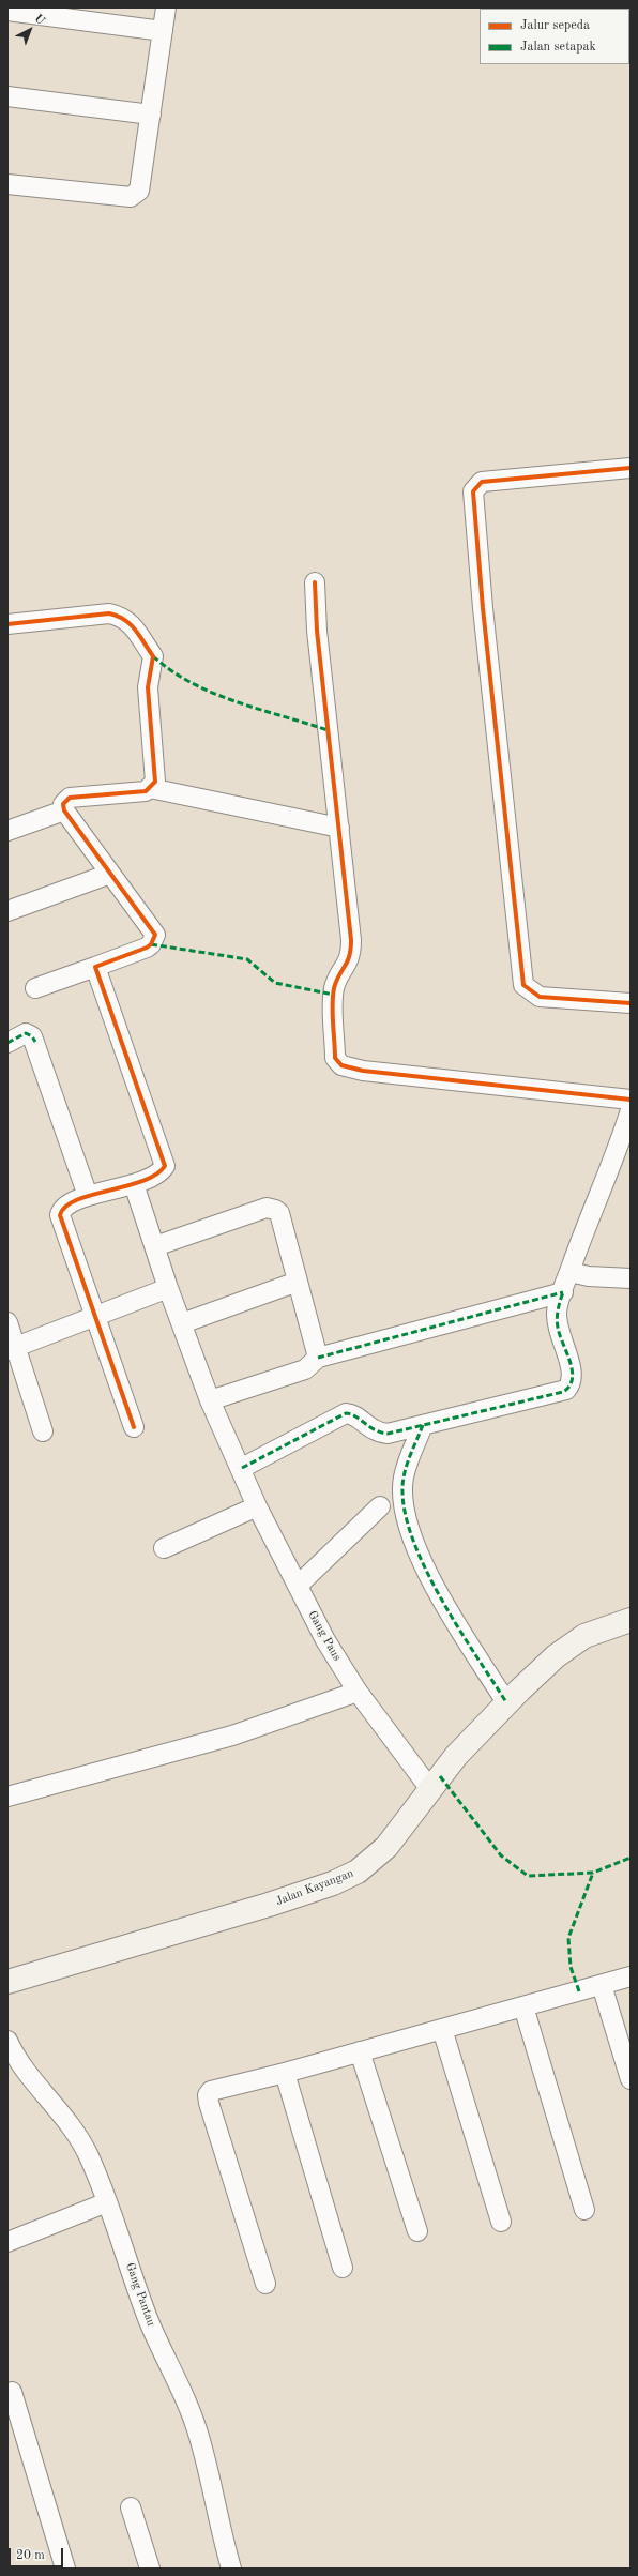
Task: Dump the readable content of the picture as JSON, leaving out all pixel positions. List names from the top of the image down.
{
  "streets": {
    "street": ["Gang Paus", "Jalan Kayangan", "Gang Pantau"]
  },
  "crossings": [
    ["Gang Paus", "Jalan Kayangan"]
  ],
  "legend": ["Jalur sepeda", "Jalan setapak"],
  "scale_bar": "20 m",
  "north": "top right"
}
